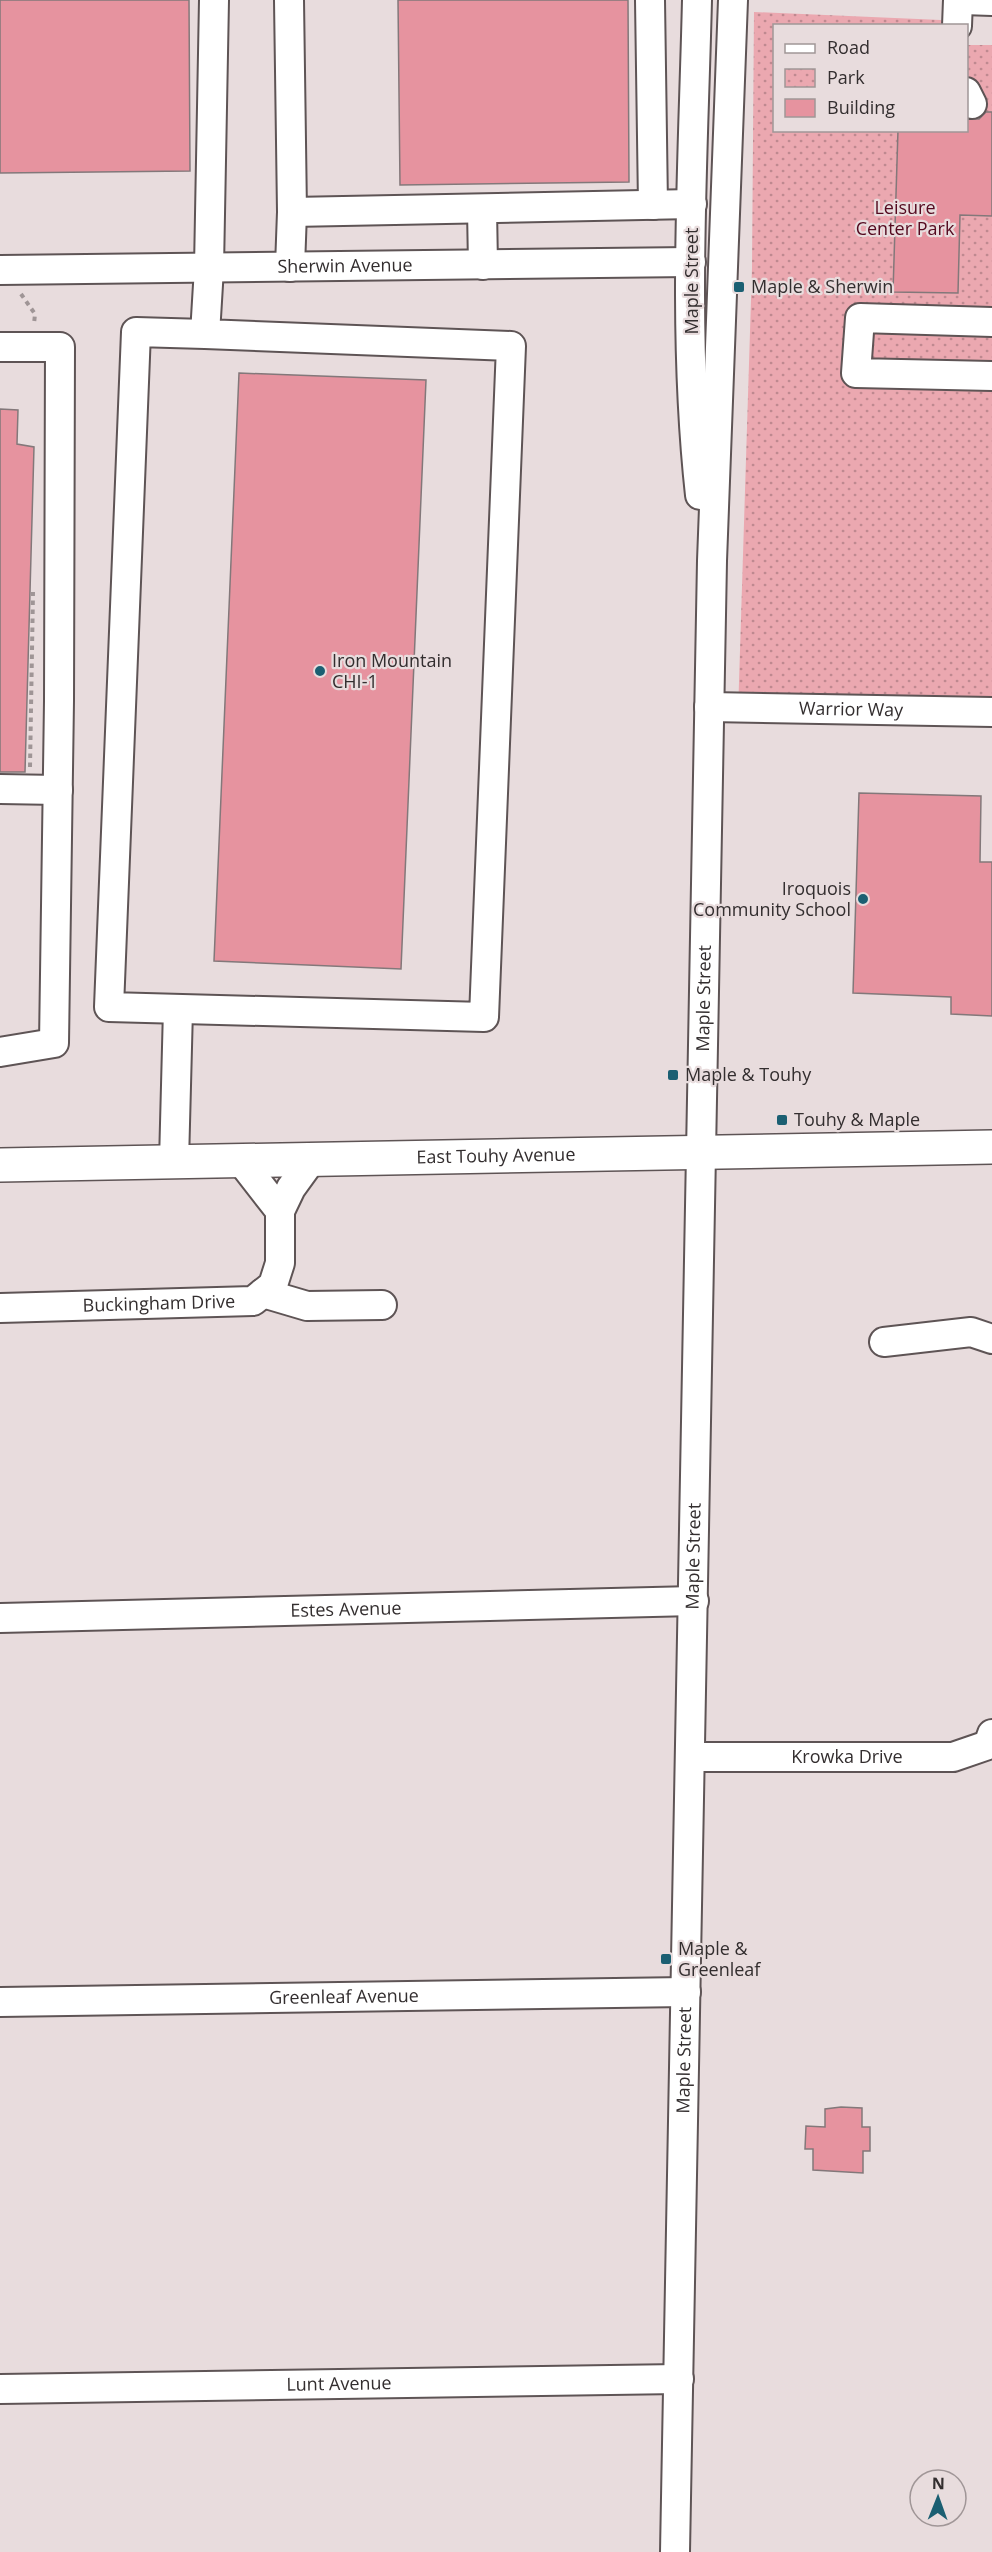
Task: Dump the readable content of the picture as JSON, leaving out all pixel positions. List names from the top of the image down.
{
  "streets": {
    "main road": ["East Touhy Avenue"],
    "street": [
      "Sherwin Avenue",
      "Maple Street",
      "Warrior Way",
      "Buckingham Drive",
      "Estes Avenue",
      "Krowka Drive",
      "Greenleaf Avenue",
      "Lunt Avenue"
    ]
  },
  "crossings": [
    ["Sherwin Avenue", "Maple Street"],
    ["Maple Street", "Warrior Way"],
    ["Maple Street", "East Touhy Avenue"],
    ["Maple Street", "Estes Avenue"],
    ["Maple Street", "Krowka Drive"],
    ["Maple Street", "Greenleaf Avenue"],
    ["Maple Street", "Lunt Avenue"]
  ],
  "parks": ["Leisure Center Park"],
  "places": {
    "transit": [
      "Maple & Sherwin",
      "Maple & Touhy",
      "Touhy & Maple",
      "Maple & Greenleaf"
    ],
    "other": ["Iron Mountain CHI-1", "Iroquois Community School"]
  },
  "legend": ["Road", "Park", "Building"],
  "north": "top"
}
